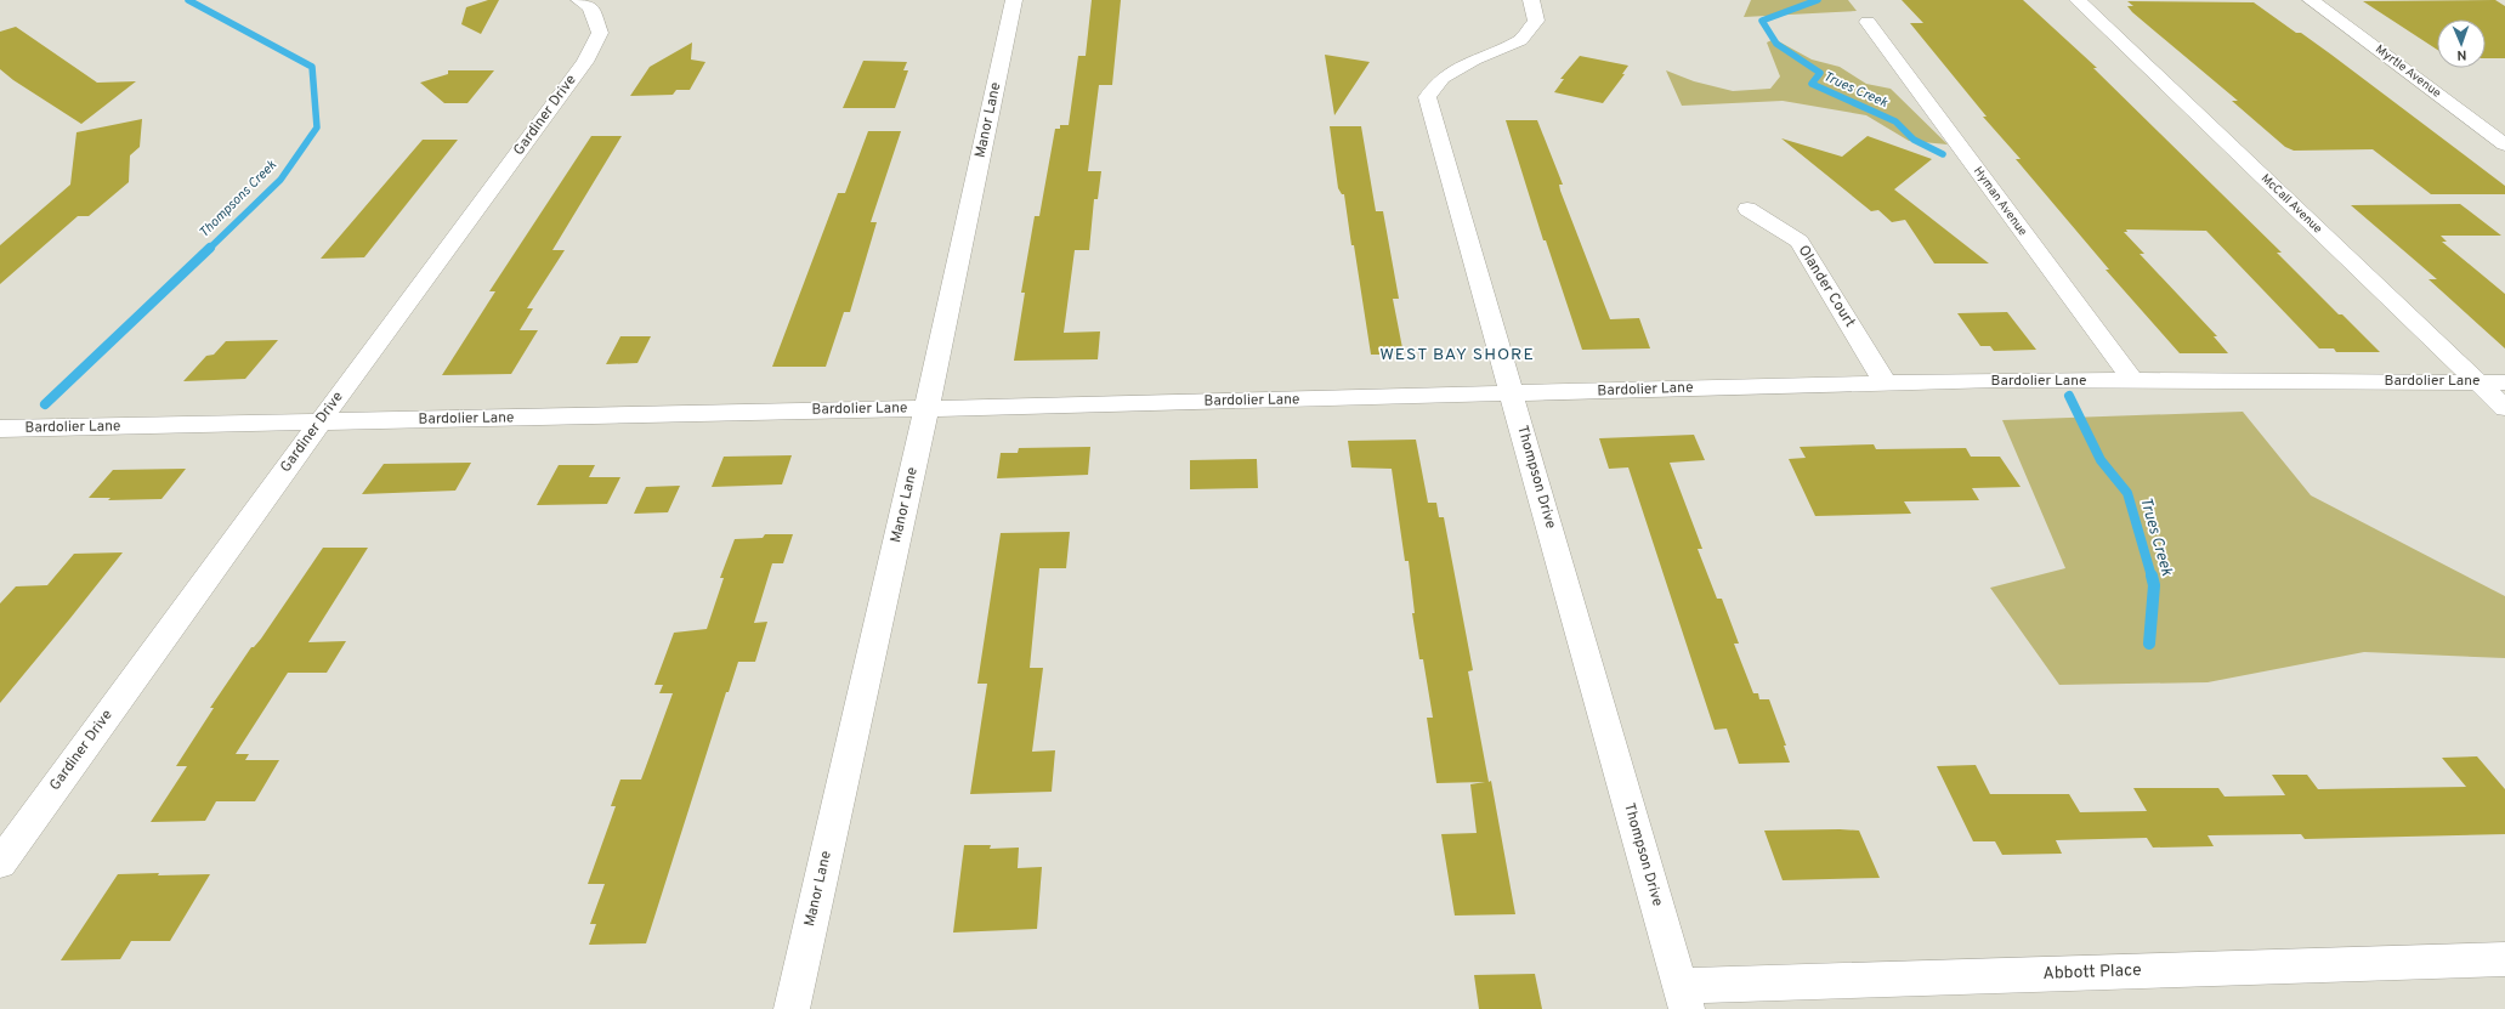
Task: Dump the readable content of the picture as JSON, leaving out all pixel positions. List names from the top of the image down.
{
  "streets": {
    "street": [
      "Myrtle Avenue",
      "Gardiner Drive",
      "Manor Lane",
      "Hyman Avenue",
      "McCall Avenue",
      "Olander Court",
      "Bardolier Lane",
      "Thompson Drive",
      "Abbott Place"
    ]
  },
  "crossings": [
    ["Gardiner Drive", "Bardolier Lane"],
    ["Manor Lane", "Bardolier Lane"],
    ["Hyman Avenue", "Bardolier Lane"],
    ["McCall Avenue", "Bardolier Lane"],
    ["Olander Court", "Bardolier Lane"],
    ["Bardolier Lane", "Thompson Drive"],
    ["Thompson Drive", "Abbott Place"]
  ],
  "districts": ["WEST BAY SHORE"],
  "water": ["Trues Creek", "Thompsons Creek"],
  "north": "bottom"
}
